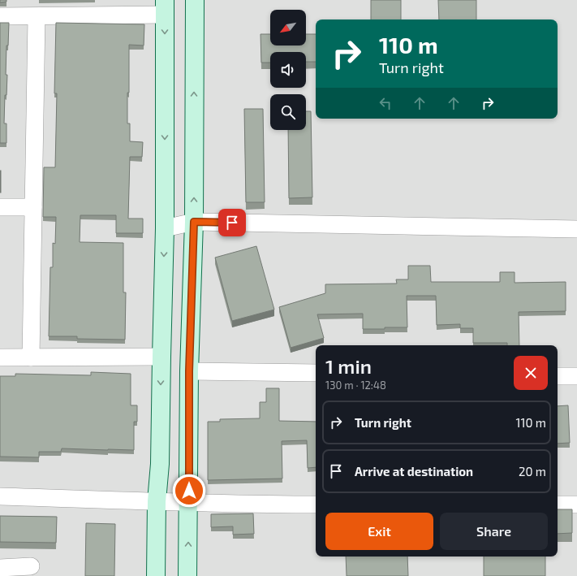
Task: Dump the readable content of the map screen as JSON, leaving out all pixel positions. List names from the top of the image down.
{
  "north": "bottom left",
  "page": {
    "turn": ["110 m", "Turn right"],
    "heading": ["1 min", "130 m · 12:48"],
    "list": [
      {
        "name": "Turn right",
        "value": "110 m"
      },
      {
        "name": "Arrive at destination",
        "value": "20 m"
      }
    ],
    "buttons": ["Exit", "Share"]
  }
}
